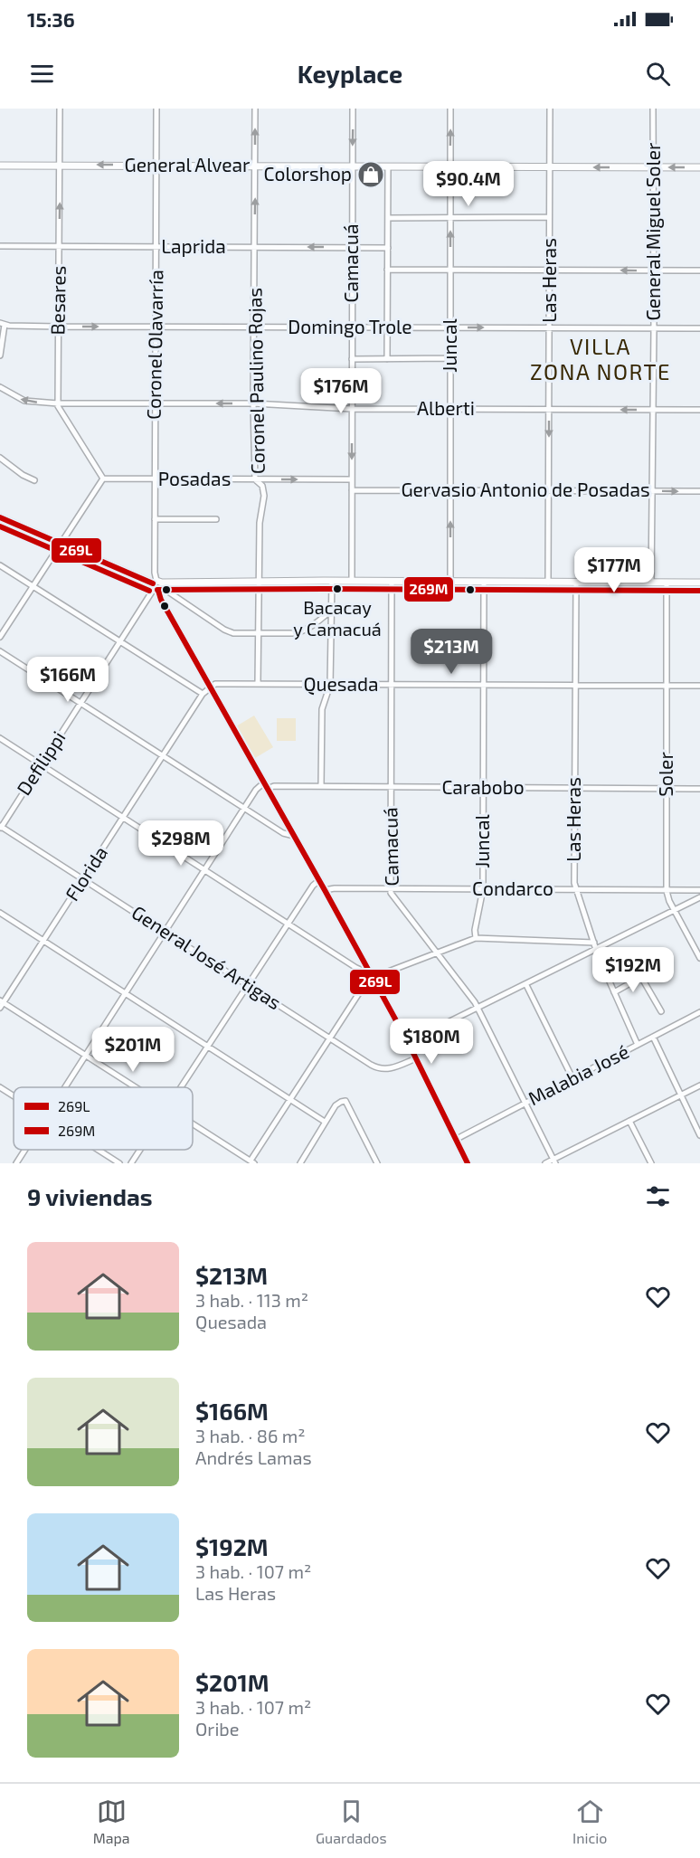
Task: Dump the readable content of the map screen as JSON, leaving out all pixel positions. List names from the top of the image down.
{
  "streets": {
    "street": [
      "General Alvear",
      "General Miguel Soler",
      "Laprida",
      "Camacuá",
      "Las Heras",
      "Besares",
      "Domingo Trole",
      "Coronel Olavarría",
      "Juncal",
      "Coronel Paulino Rojas",
      "Alberti",
      "Posadas",
      "Gervasio Antonio de Posadas",
      "Quesada",
      "Defilippi",
      "Soler",
      "Carabobo",
      "Florida",
      "Condarco",
      "General José Artigas",
      "Malabia José"
    ]
  },
  "crossings": [
    ["General Alvear", "General Miguel Soler"],
    ["General Alvear", "Camacuá"],
    ["General Alvear", "Las Heras"],
    ["General Alvear", "Besares"],
    ["General Alvear", "Coronel Olavarría"],
    ["General Alvear", "Juncal"],
    ["General Alvear", "Coronel Paulino Rojas"],
    ["General Miguel Soler", "Domingo Trole"],
    ["General Miguel Soler", "Alberti"],
    ["General Miguel Soler", "Gervasio Antonio de Posadas"],
    ["Laprida", "Camacuá"],
    ["Laprida", "Besares"],
    ["Laprida", "Coronel Olavarría"],
    ["Laprida", "Coronel Paulino Rojas"],
    ["Camacuá", "Domingo Trole"],
    ["Camacuá", "Alberti"],
    ["Camacuá", "Posadas"],
    ["Camacuá", "Gervasio Antonio de Posadas"],
    ["Camacuá", "Quesada"],
    ["Camacuá", "Carabobo"],
    ["Camacuá", "Condarco"],
    ["Camacuá", "Malabia José"],
    ["Las Heras", "Domingo Trole"],
    ["Las Heras", "Alberti"],
    ["Las Heras", "Gervasio Antonio de Posadas"],
    ["Las Heras", "Quesada"],
    ["Las Heras", "Carabobo"],
    ["Las Heras", "Condarco"],
    ["Las Heras", "Malabia José"],
    ["Besares", "Domingo Trole"],
    ["Besares", "Alberti"],
    ["Besares", "Posadas"],
    ["Domingo Trole", "Coronel Olavarría"],
    ["Domingo Trole", "Juncal"],
    ["Domingo Trole", "Coronel Paulino Rojas"],
    ["Coronel Olavarría", "Alberti"],
    ["Coronel Olavarría", "Posadas"],
    ["Coronel Olavarría", "Defilippi"],
    ["Juncal", "Alberti"],
    ["Juncal", "Gervasio Antonio de Posadas"],
    ["Juncal", "Quesada"],
    ["Juncal", "Carabobo"],
    ["Juncal", "Condarco"],
    ["Coronel Paulino Rojas", "Alberti"],
    ["Coronel Paulino Rojas", "Posadas"],
    ["Coronel Paulino Rojas", "Quesada"],
    ["Quesada", "Soler"],
    ["Quesada", "Florida"],
    ["Defilippi", "General José Artigas"],
    ["Soler", "Carabobo"],
    ["Soler", "Condarco"],
    ["Florida", "General José Artigas"]
  ],
  "one_way": ["General Alvear", "Alberti", "Posadas"],
  "districts": ["VILLA ZONA NORTE"],
  "places": {
    "shop": ["Colorshop"],
    "other": ["Bacacay y Camacuá"]
  },
  "lines": ["transit line 269L", "transit line 269M"],
  "legend": ["269L", "269M"],
  "page": {
    "status": "15:36",
    "header": "Keyplace",
    "price": [
      "$90.4M",
      "$176M",
      "$177M",
      "$213M",
      "$166M",
      "$298M",
      "$192M",
      "$180M",
      "$201M"
    ],
    "heading": "9 viviendas",
    "list": [
      {
        "name": "$213M",
        "note": "3 hab. · 113 m² · Quesada"
      },
      {
        "name": "$166M",
        "note": "3 hab. · 86 m² · Andrés Lamas"
      },
      {
        "name": "$192M",
        "note": "3 hab. · 107 m² · Las Heras"
      },
      {
        "name": "$201M",
        "note": "3 hab. · 107 m² · Oribe"
      }
    ],
    "tabs": ["Mapa", "Guardados", "Inicio"]
  }
}
